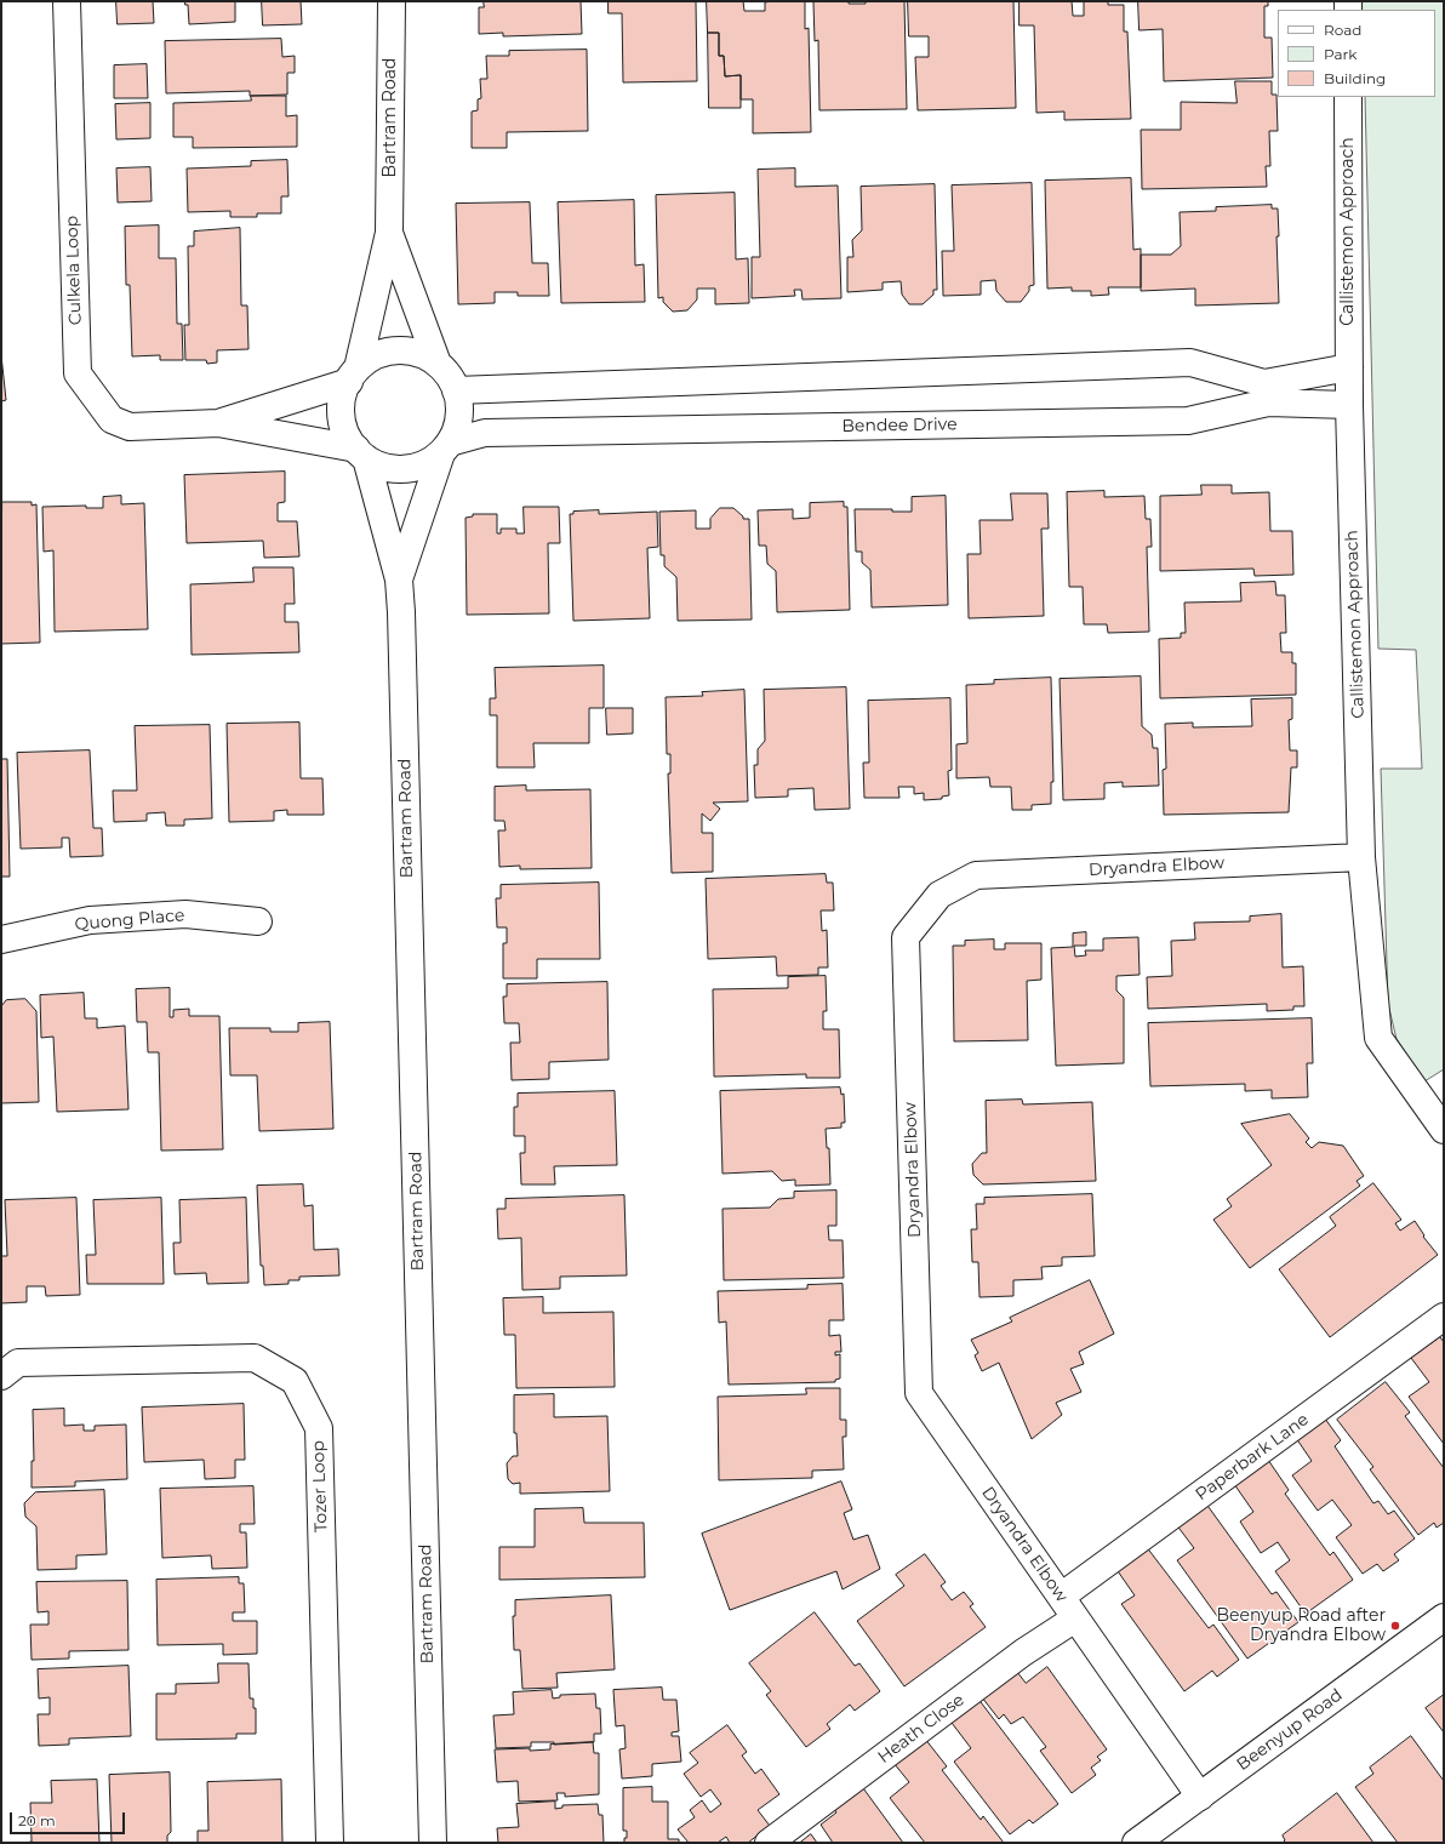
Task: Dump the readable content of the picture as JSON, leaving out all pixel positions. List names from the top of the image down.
{
  "streets": {
    "street": [
      "Bartram Road",
      "Callistemon Approach",
      "Culkela Loop",
      "Bendee Drive",
      "Dryandra Elbow",
      "Quong Place",
      "Paperbark Lane",
      "Tozer Loop",
      "Heath Close",
      "Beenyup Road"
    ]
  },
  "crossings": [
    ["Bartram Road", "Culkela Loop"],
    ["Bartram Road", "Bendee Drive"],
    ["Callistemon Approach", "Bendee Drive"],
    ["Callistemon Approach", "Dryandra Elbow"],
    ["Culkela Loop", "Bendee Drive"],
    ["Dryandra Elbow", "Paperbark Lane"],
    ["Dryandra Elbow", "Heath Close"],
    ["Dryandra Elbow", "Beenyup Road"],
    ["Paperbark Lane", "Heath Close"]
  ],
  "places": ["Beenyup Road after Dryandra Elbow"],
  "legend": ["Road", "Park", "Building"],
  "scale_bar": "20 m"
}
